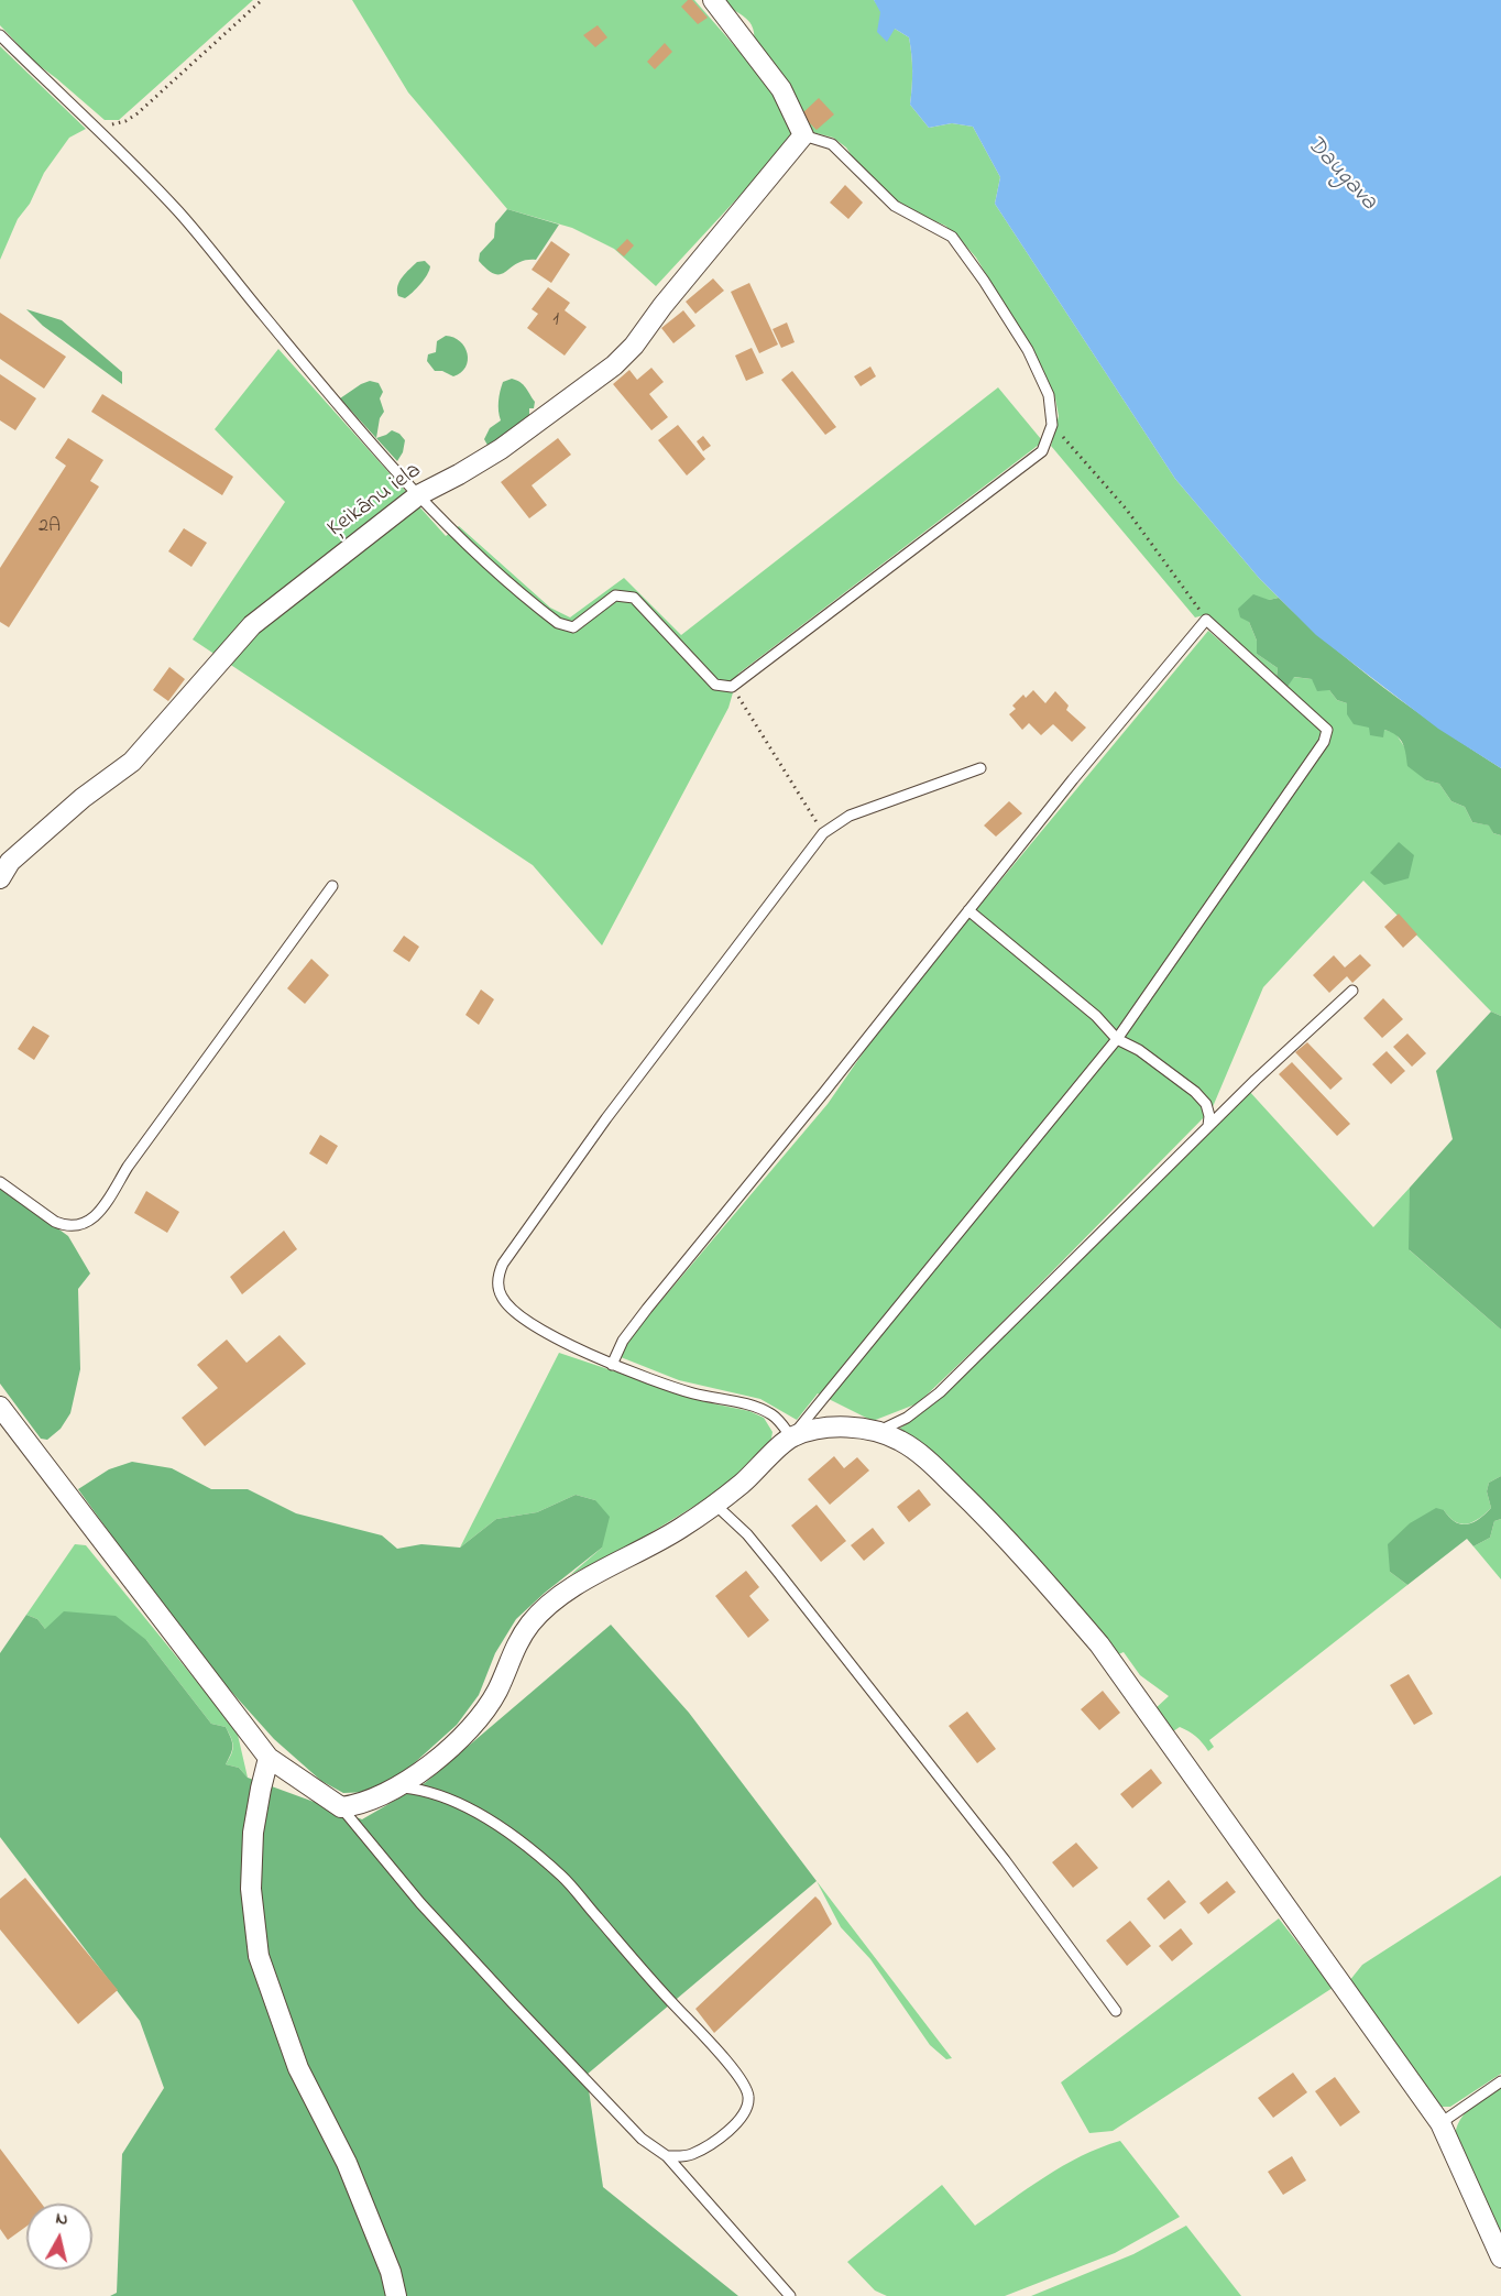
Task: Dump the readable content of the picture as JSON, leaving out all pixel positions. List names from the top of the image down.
{
  "streets": {
    "street": ["Ķeikānu iela"]
  },
  "water": ["Daugava"],
  "house_numbers": ["1", "2A"],
  "north": "top"
}
